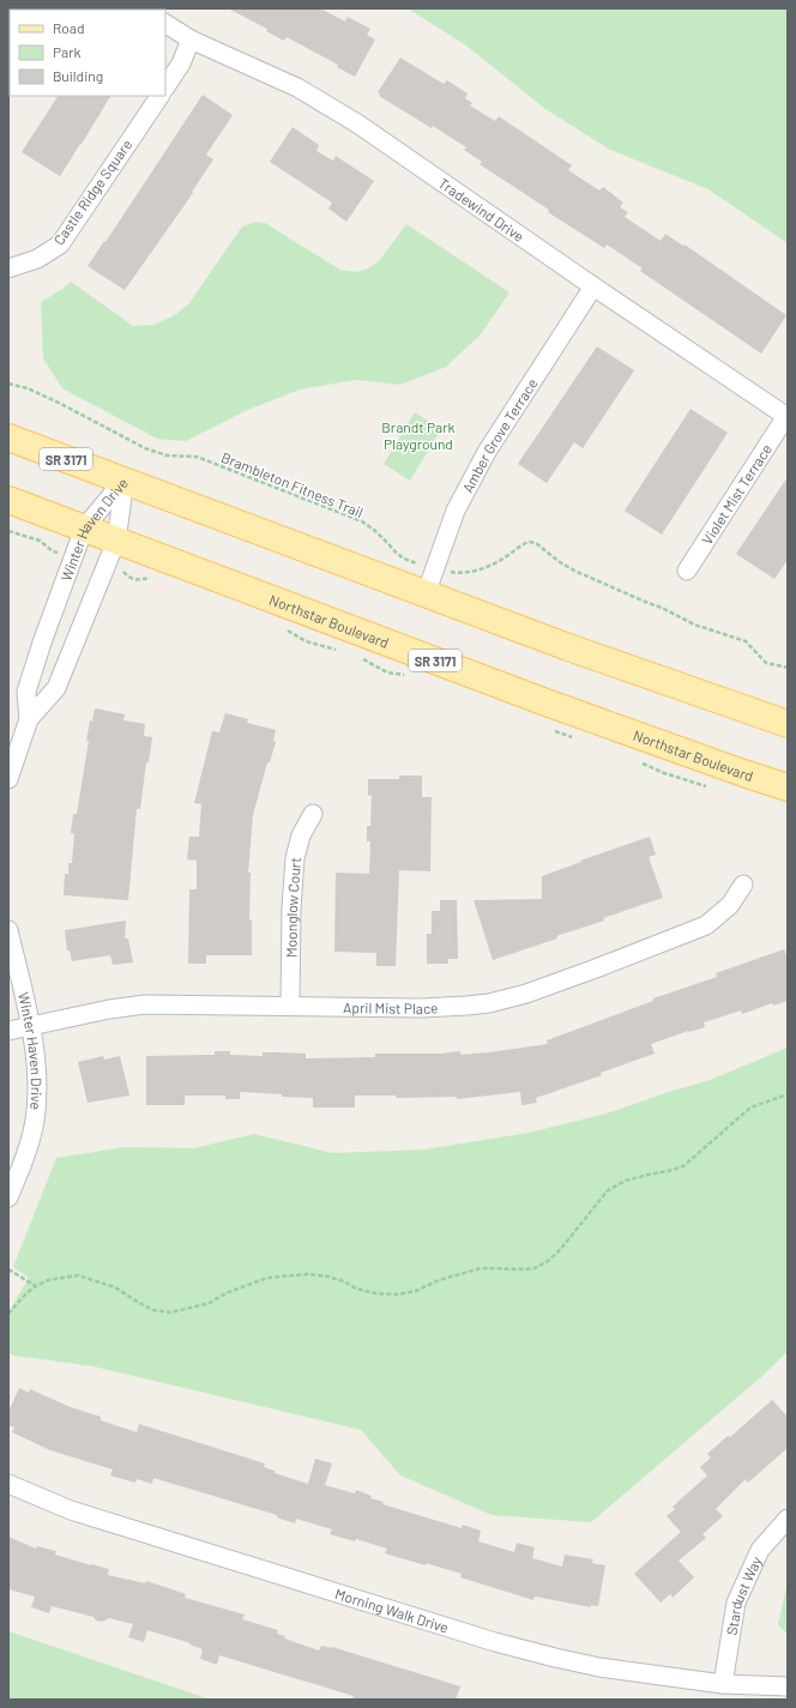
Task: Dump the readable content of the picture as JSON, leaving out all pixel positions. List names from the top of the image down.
{
  "streets": {
    "main road": ["SR 3171", "Northstar Boulevard"],
    "street": [
      "Castle Ridge Square",
      "Tradewind Drive",
      "Amber Grove Terrace",
      "Violet Mist Terrace",
      "Winter Haven Drive",
      "Moonglow Court",
      "April Mist Place",
      "Stardust Way",
      "Morning Walk Drive"
    ],
    "path": ["Brambleton Fitness Trail"]
  },
  "crossings": [
    ["Tradewind Drive", "Amber Grove Terrace"],
    ["Tradewind Drive", "Violet Mist Terrace"],
    ["Amber Grove Terrace", "SR 3171"],
    ["Amber Grove Terrace", "Brambleton Fitness Trail"],
    ["SR 3171", "Winter Haven Drive"],
    ["Winter Haven Drive", "Northstar Boulevard"],
    ["Winter Haven Drive", "April Mist Place"],
    ["Moonglow Court", "April Mist Place"],
    ["Stardust Way", "Morning Walk Drive"]
  ],
  "parks": ["Brandt Park Playground"],
  "legend": ["Road", "Park", "Building"]
}
